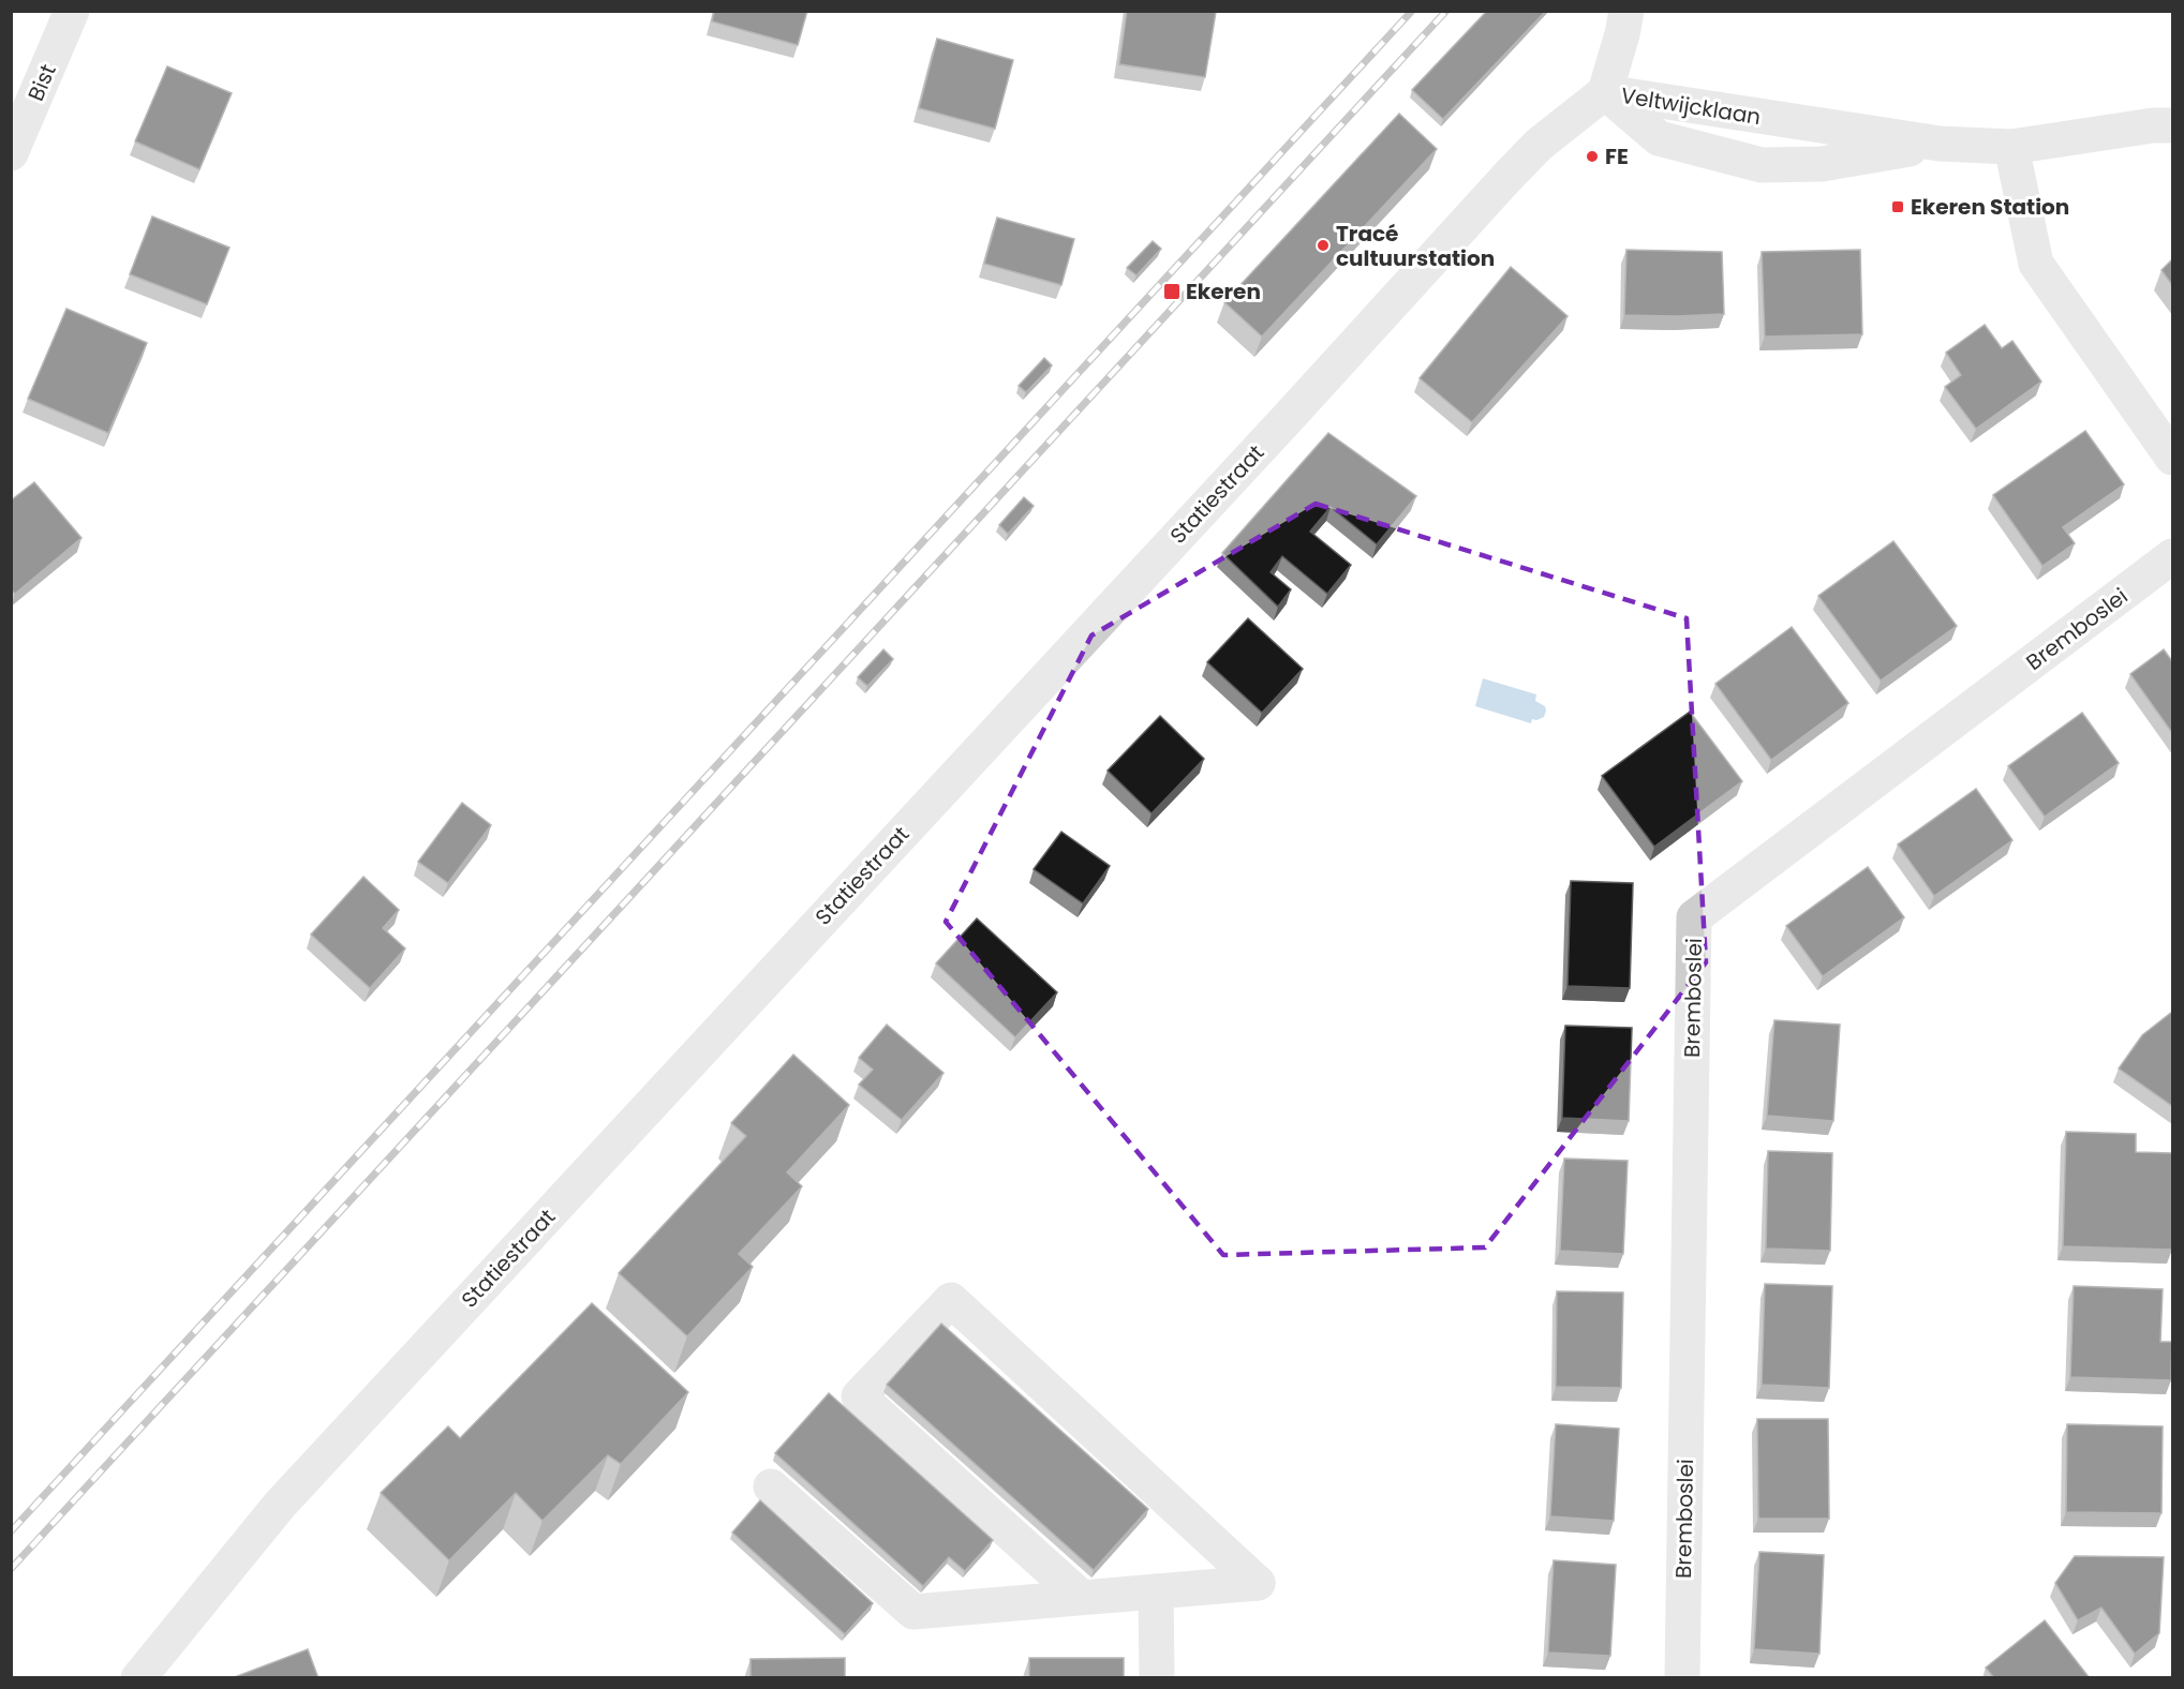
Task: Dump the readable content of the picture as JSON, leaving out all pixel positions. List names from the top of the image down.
{
  "streets": {
    "street": [
      "Bist",
      "Veltwijcklaan",
      "Statiestraat",
      "Bremboslei"
    ]
  },
  "crossings": [
    ["Veltwijcklaan", "Statiestraat"]
  ],
  "places": {
    "other": ["FE", "Tracé cultuurstation"],
    "transit": ["Ekeren Station", "Ekeren"]
  }
}
